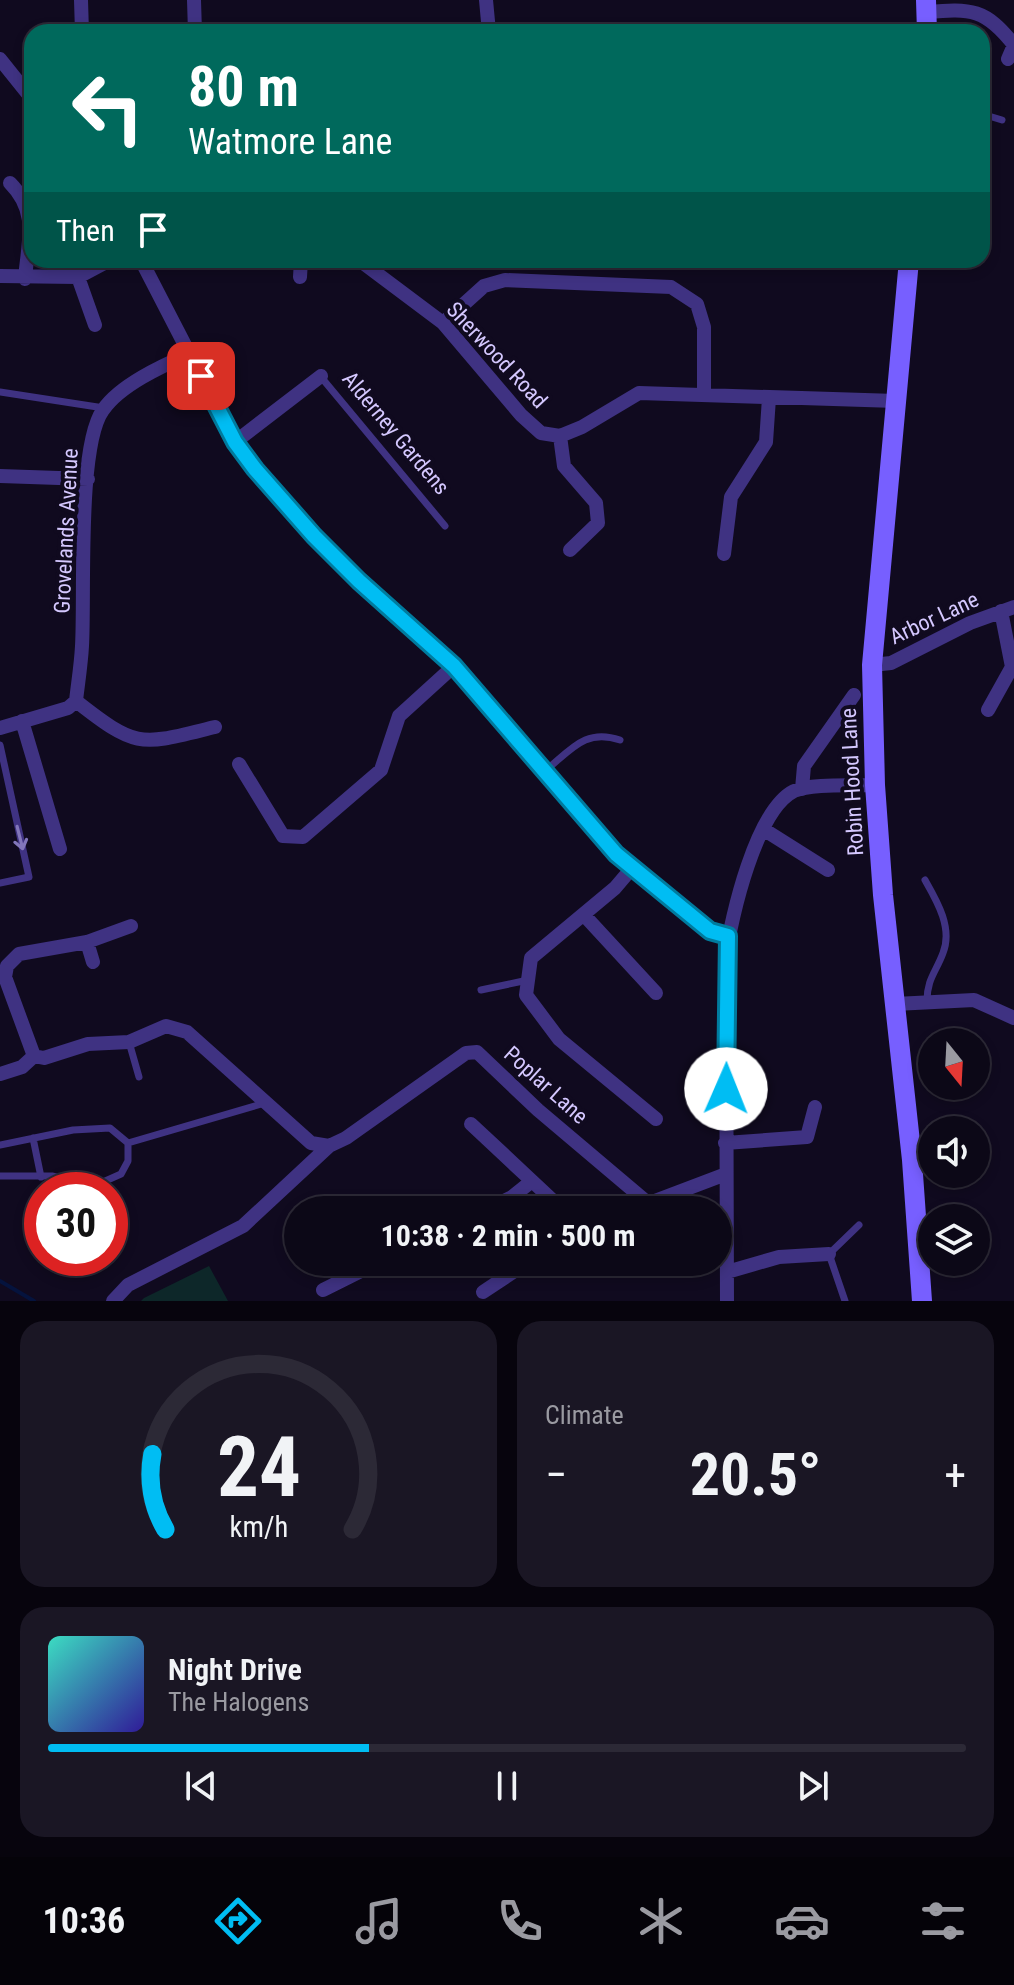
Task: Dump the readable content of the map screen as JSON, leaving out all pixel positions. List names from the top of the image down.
{
  "streets": {
    "main road": ["Robin Hood Lane"],
    "street": [
      "Sherwood Road",
      "Alderney Gardens",
      "Grovelands Avenue",
      "Arbor Lane",
      "Poplar Lane"
    ]
  },
  "crossings": [
    ["Arbor Lane", "Robin Hood Lane"]
  ],
  "north": "bottom",
  "page": {
    "turn": ["80 m", "Watmore Lane"],
    "then": "Then",
    "limit": "30",
    "trip": "10:38 · 2 min · 500 m",
    "tile": "Climate",
    "heat": ["−", "20.5°", "+"],
    "song": ["Night Drive", "The Halogens"],
    "tabs": "10:36",
    "gauge": ["24", "km/h"]
  }
}
